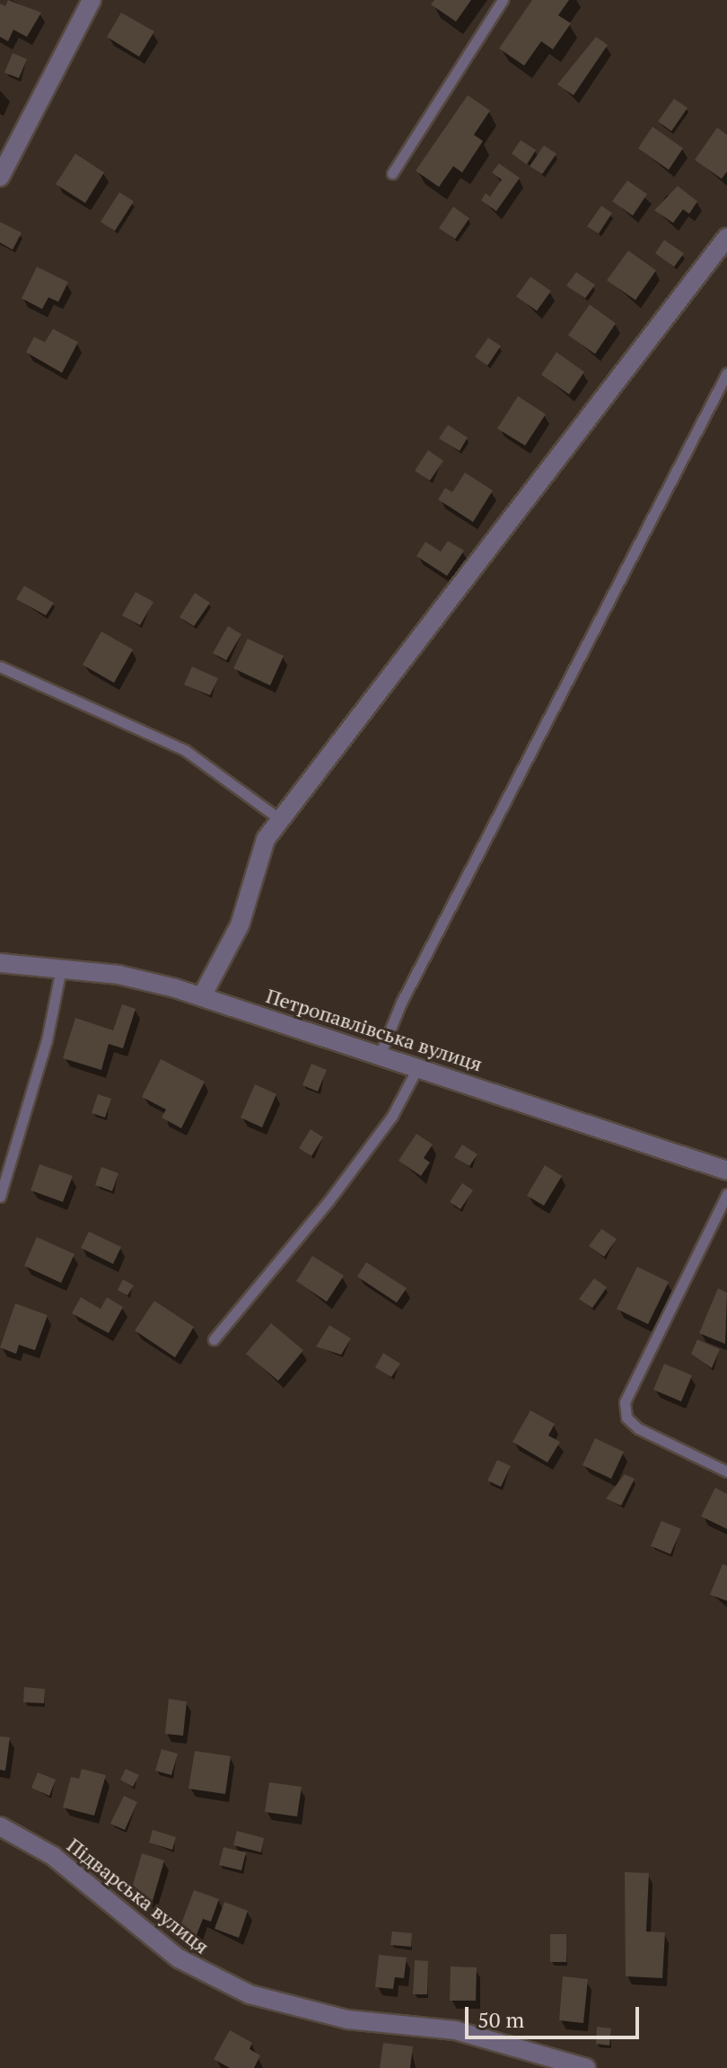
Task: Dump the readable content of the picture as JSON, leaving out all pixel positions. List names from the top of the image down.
{
  "streets": {
    "street": ["Петропавлівська вулиця", "Підварська вулиця"]
  },
  "scale_bar": "50 m"
}
